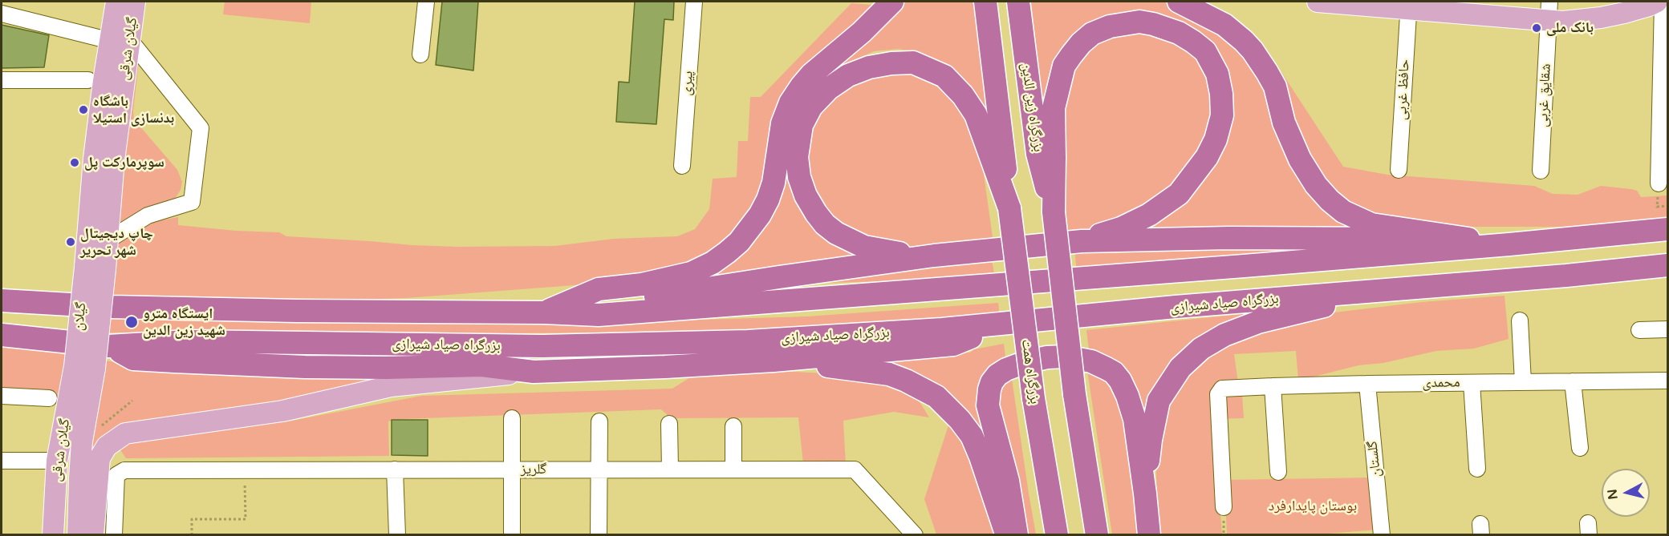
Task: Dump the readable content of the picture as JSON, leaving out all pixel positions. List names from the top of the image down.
{
  "streets": {
    "highway": ["بزرگراه زین الدین", "بزرگراه صیاد شیرازی", "بزرگراه همت"],
    "main road": ["گیلان شرقی", "گیلان"],
    "street": [
      "پیری",
      "حافظ غربی",
      "شقایق غربی",
      "محمدی",
      "گلستان",
      "گلریز"
    ]
  },
  "crossings": [
    ["گیلان شرقی", "گیلان"],
    ["محمدی", "گلستان"]
  ],
  "parks": ["بوستان پایدارفرد"],
  "places": [
    "بانک ملی",
    "باشگاه بدنسازی استیلا",
    "سوپرمارکت پل",
    "چاپ دیجیتال شهر تحریر",
    "ایستگاه مترو شهید زین الدین"
  ],
  "north": "left"
}
